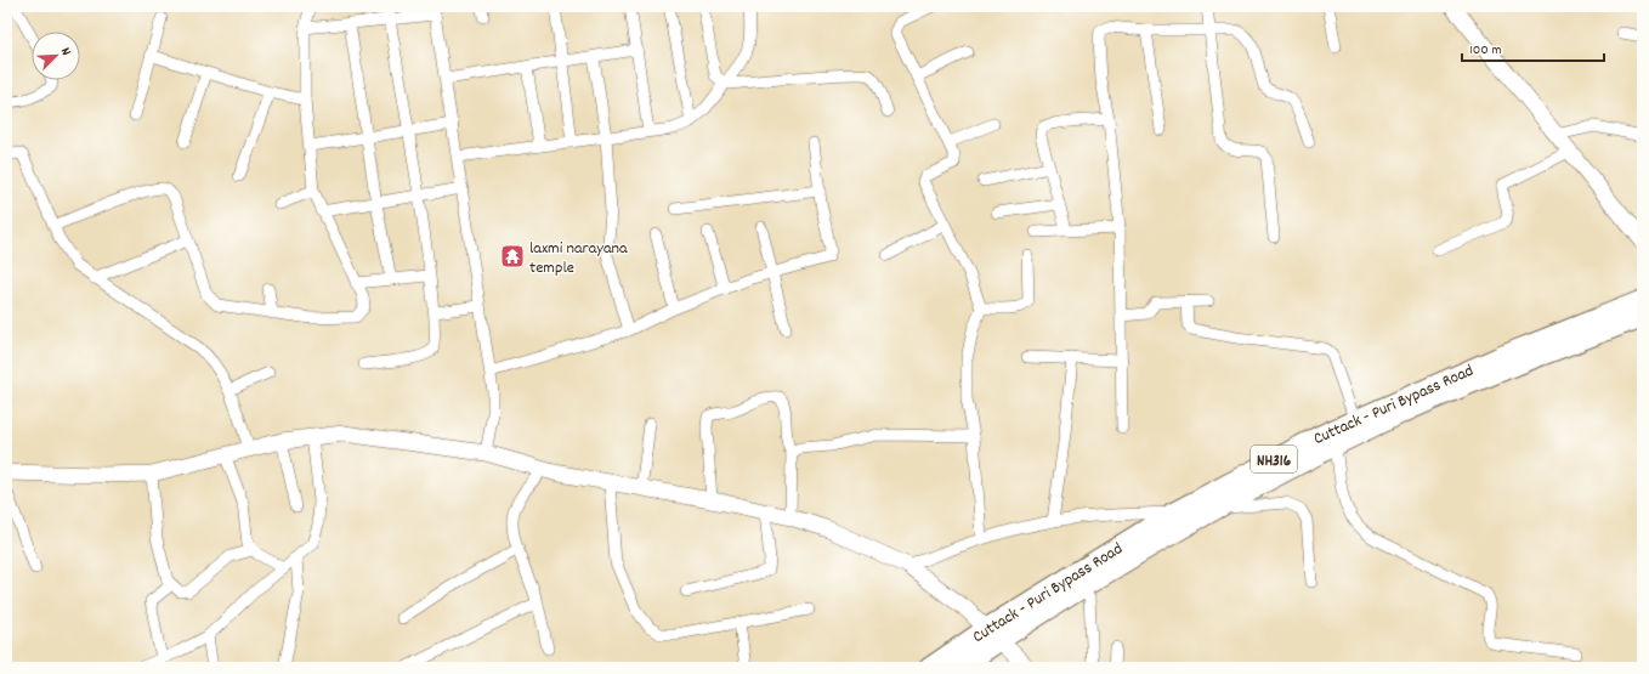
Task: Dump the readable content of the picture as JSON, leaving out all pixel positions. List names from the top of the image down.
{
  "streets": {
    "highway": ["Cuttack - Puri Bypass Road", "NH316"]
  },
  "places": {
    "temple": ["laxmi narayana temple"]
  },
  "scale_bar": "100 m",
  "north": "top right"
}
